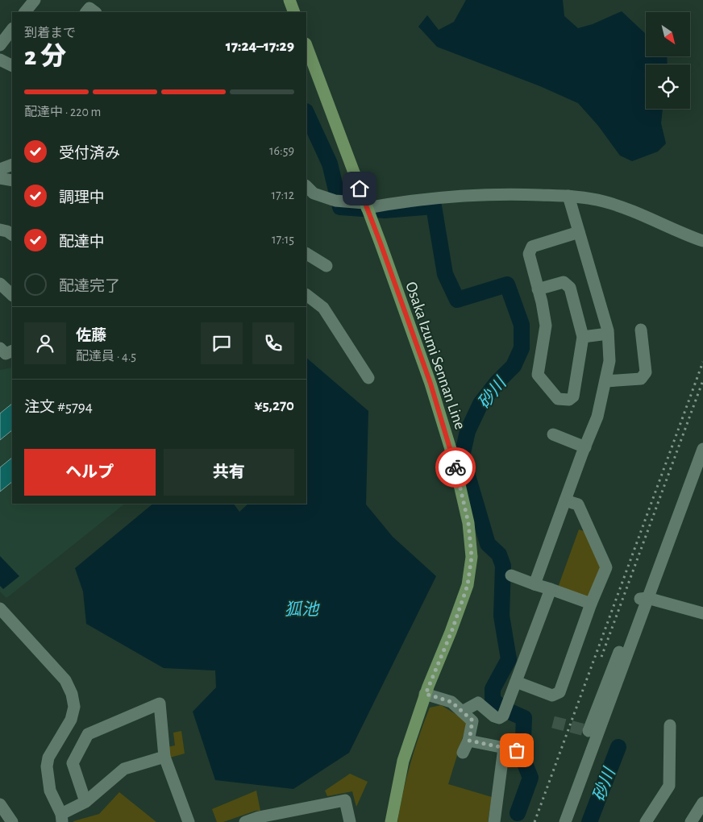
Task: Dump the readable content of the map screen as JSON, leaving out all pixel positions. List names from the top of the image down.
{
  "streets": {
    "main road": ["Osaka Izumi Sennan Line"]
  },
  "water": ["砂川", "狐池"],
  "north": "bottom right",
  "page": {
    "heading": ["2 分", "到着まで", "17:24–17:29"],
    "panel": [
      "佐藤",
      "配達員 · 4.5",
      "注文 #5794",
      "¥5,270"
    ],
    "bar": "配達中 · 220 m",
    "list": [
      ["受付済み", "16:59"],
      ["調理中", "17:12"],
      ["配達中", "17:15"],
      "配達完了"
    ],
    "buttons": ["ヘルプ", "共有"]
  }
}
